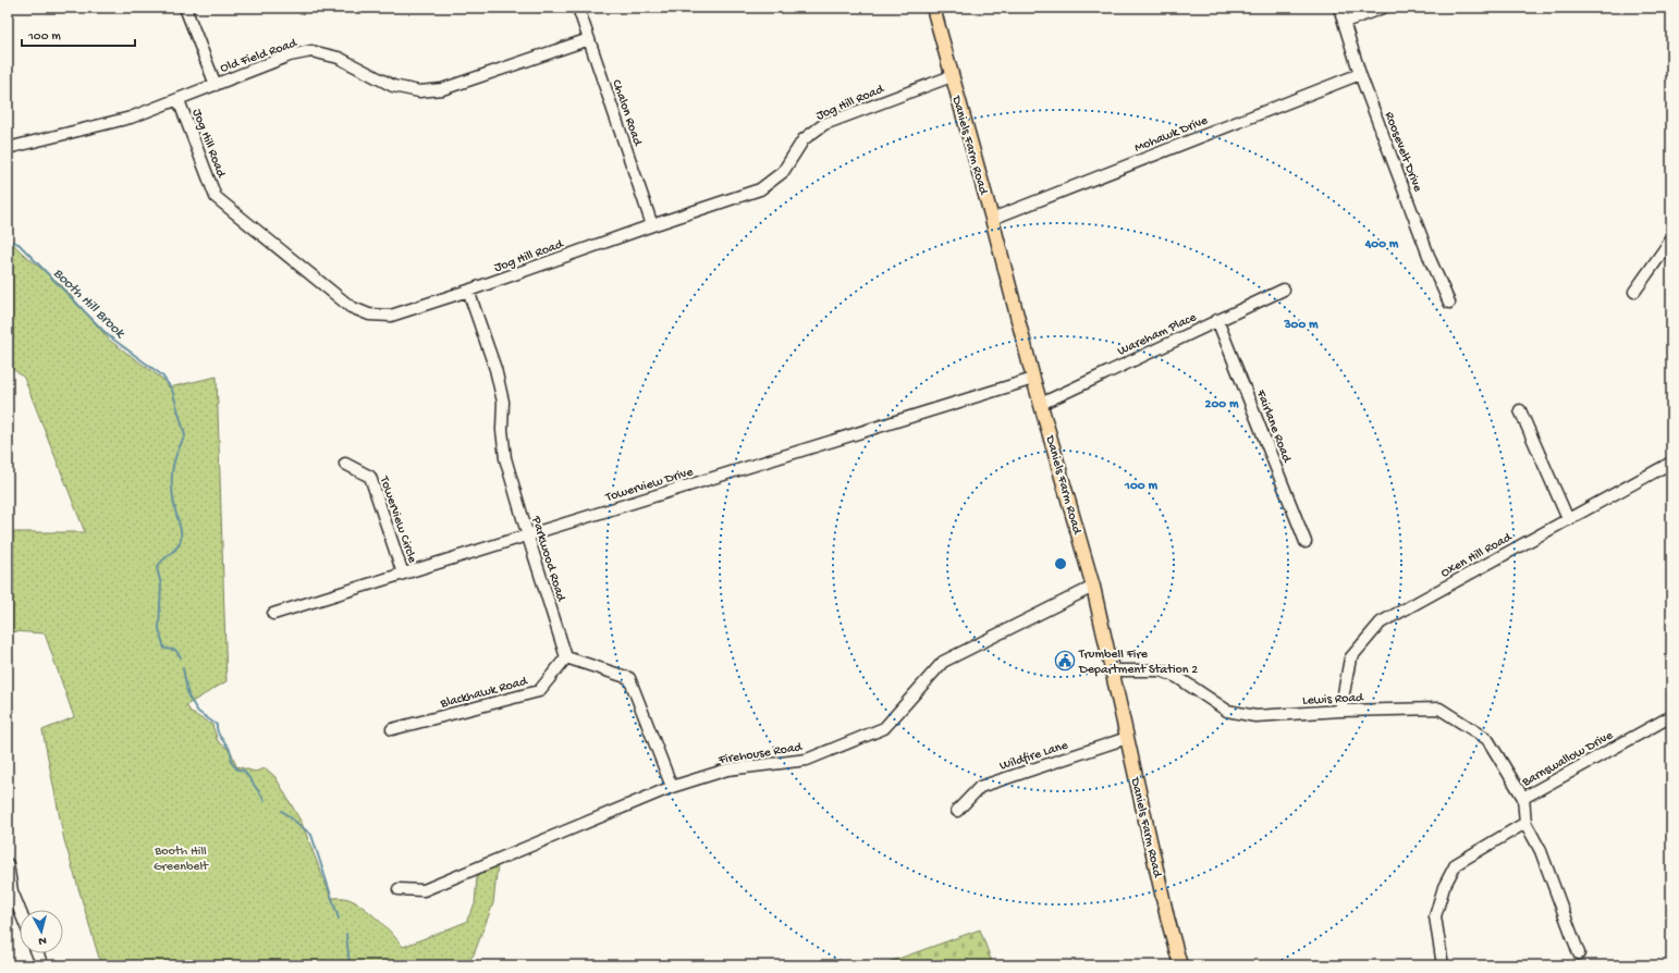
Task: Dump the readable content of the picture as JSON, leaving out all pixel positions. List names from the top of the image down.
{
  "streets": {
    "main road": ["Daniels Farm Road"],
    "street": [
      "Old Field Road",
      "Jog Hill Road",
      "Chalon Road",
      "Mohawk Drive",
      "Roosevelt Drive",
      "Wareham Place",
      "Fairlane Road",
      "Towerview Drive",
      "Towerview Circle",
      "Oxen Hill Road",
      "Parkwood Road",
      "Blackhawk Road",
      "Lewis Road",
      "Firehouse Road",
      "Wildfire Lane",
      "Barnswallow Drive"
    ]
  },
  "crossings": [
    ["Old Field Road", "Jog Hill Road"],
    ["Old Field Road", "Chalon Road"],
    ["Jog Hill Road", "Chalon Road"],
    ["Jog Hill Road", "Daniels Farm Road"],
    ["Jog Hill Road", "Parkwood Road"],
    ["Mohawk Drive", "Daniels Farm Road"],
    ["Mohawk Drive", "Roosevelt Drive"],
    ["Daniels Farm Road", "Wareham Place"],
    ["Daniels Farm Road", "Towerview Drive"],
    ["Daniels Farm Road", "Lewis Road"],
    ["Daniels Farm Road", "Firehouse Road"],
    ["Daniels Farm Road", "Wildfire Lane"],
    ["Wareham Place", "Fairlane Road"],
    ["Towerview Drive", "Towerview Circle"],
    ["Towerview Drive", "Parkwood Road"],
    ["Oxen Hill Road", "Lewis Road"],
    ["Parkwood Road", "Blackhawk Road"],
    ["Lewis Road", "Barnswallow Drive"]
  ],
  "water": ["Booth Hill Brook"],
  "parks": ["Booth Hill Greenbelt"],
  "places": {
    "public building": ["Trumbell Fire Department Station 2"]
  },
  "scale_bar": "100 m",
  "north": "bottom",
  "rings": [
    "400 m",
    "300 m",
    "200 m",
    "100 m"
  ]
}
